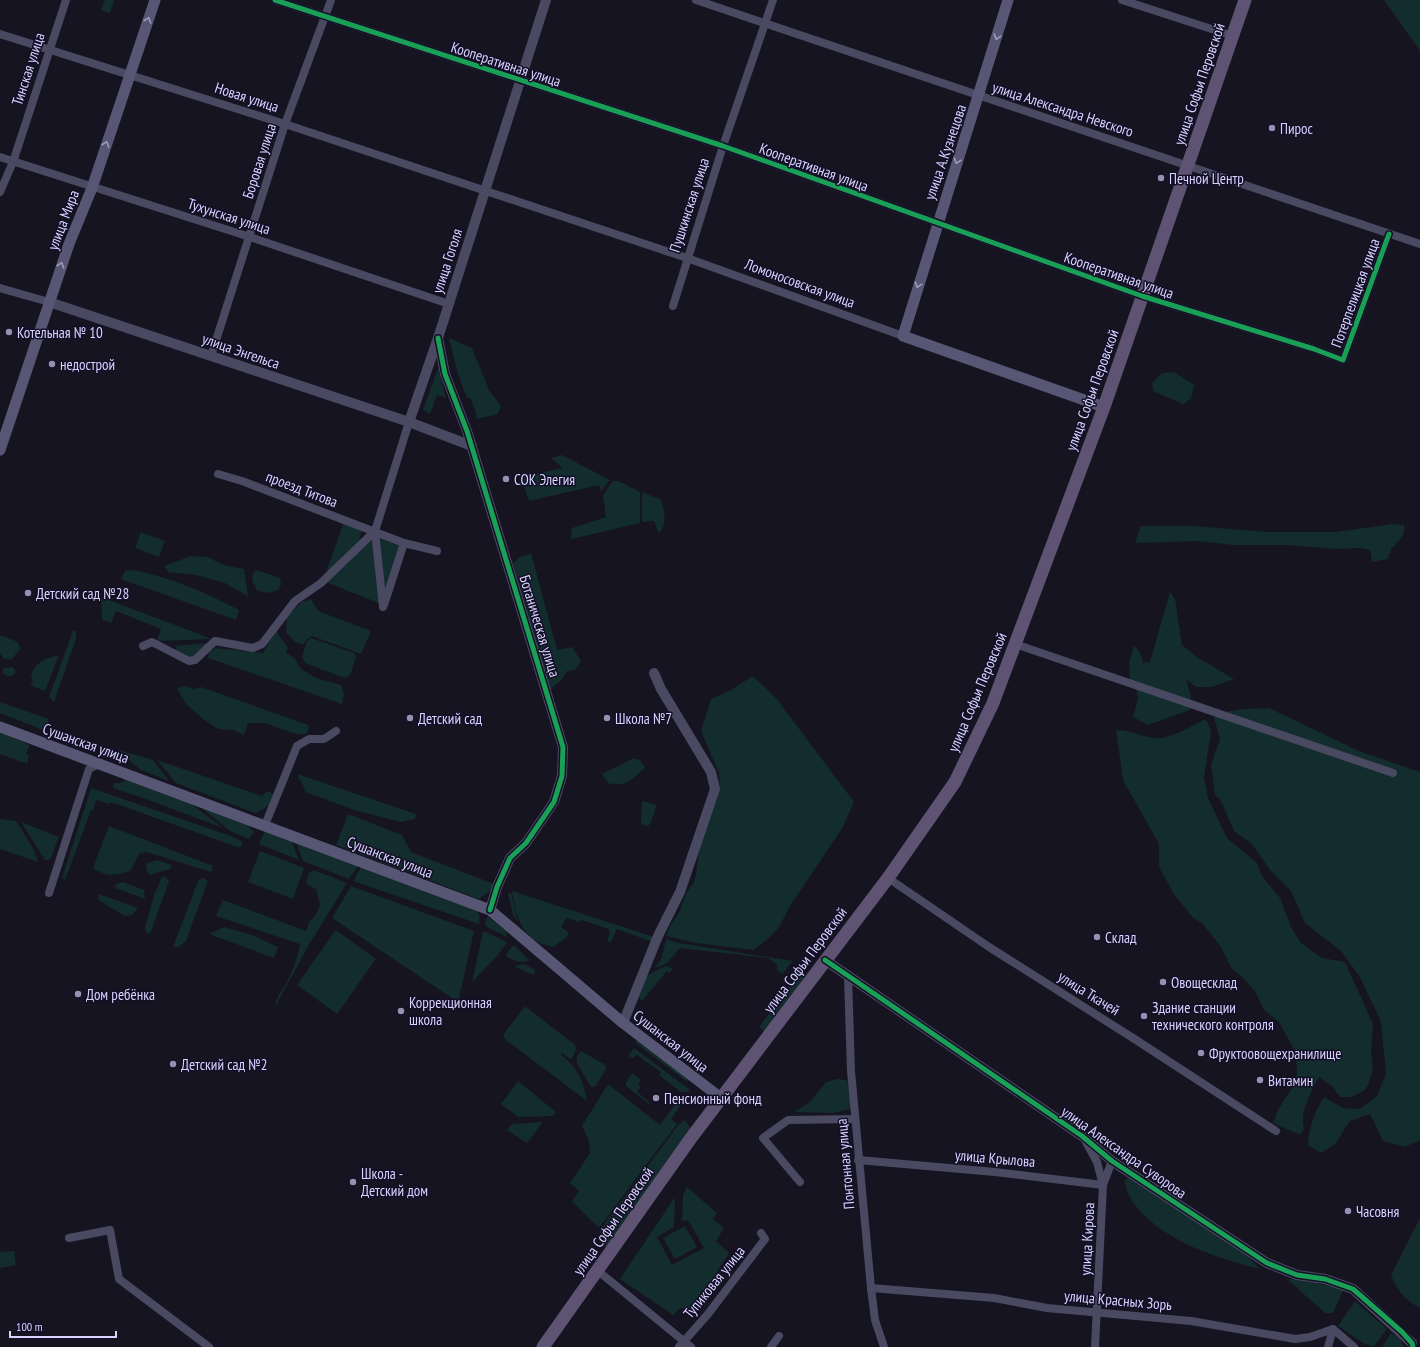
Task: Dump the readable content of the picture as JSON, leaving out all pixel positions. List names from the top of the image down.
{
  "streets": {
    "main road": [
      "улица Софьи Перовской",
      "улица А.Кузнецова",
      "улица Мира",
      "Ломоносовская улица",
      "Сушанская улица"
    ],
    "street": [
      "Кооперативная улица",
      "Тинская улица",
      "Новая улица",
      "улица Александра Невского",
      "Боровая улица",
      "Пушкинская улица",
      "Тухунская улица",
      "улица Гоголя",
      "Потерпелицкая улица",
      "улица Энгельса",
      "проезд Титова",
      "Ботаническая улица",
      "улица Ткачей",
      "улица Александра Суворова",
      "улица Крылова",
      "Понтонная улица",
      "улица Кирова",
      "Тупиковая улица",
      "улица Красных Зорь"
    ]
  },
  "crossings": [
    ["Кооперативная улица", "улица Софьи Перовской"],
    ["Кооперативная улица", "улица А.Кузнецова"],
    ["Кооперативная улица", "Боровая улица"],
    ["Кооперативная улица", "Пушкинская улица"],
    ["Кооперативная улица", "улица Гоголя"],
    ["Кооперативная улица", "Потерпелицкая улица"],
    ["Тинская улица", "Новая улица"],
    ["Тинская улица", "Тухунская улица"],
    ["улица Софьи Перовской", "улица Александра Невского"],
    ["улица Софьи Перовской", "Ломоносовская улица"],
    ["улица Софьи Перовской", "Сушанская улица"],
    ["улица Софьи Перовской", "улица Ткачей"],
    ["улица Софьи Перовской", "улица Александра Суворова"],
    ["Новая улица", "Боровая улица"],
    ["Новая улица", "улица Мира"],
    ["Новая улица", "улица Гоголя"],
    ["Новая улица", "Ломоносовская улица"],
    ["улица Александра Невского", "улица А.Кузнецова"],
    ["улица Александра Невского", "Пушкинская улица"],
    ["улица Александра Невского", "Потерпелицкая улица"],
    ["улица А.Кузнецова", "Ломоносовская улица"],
    ["Боровая улица", "Тухунская улица"],
    ["Боровая улица", "улица Энгельса"],
    ["Пушкинская улица", "Ломоносовская улица"],
    ["Тухунская улица", "улица Мира"],
    ["Тухунская улица", "улица Гоголя"],
    ["улица Мира", "улица Энгельса"],
    ["улица Гоголя", "Ломоносовская улица"],
    ["улица Гоголя", "улица Энгельса"],
    ["улица Гоголя", "проезд Титова"],
    ["улица Гоголя", "Ботаническая улица"],
    ["улица Энгельса", "Ботаническая улица"],
    ["Ботаническая улица", "Сушанская улица"],
    ["улица Александра Суворова", "Понтонная улица"],
    ["улица Александра Суворова", "улица Кирова"],
    ["улица Крылова", "Понтонная улица"],
    ["улица Крылова", "улица Кирова"],
    ["Понтонная улица", "улица Красных Зорь"],
    ["улица Кирова", "улица Красных Зорь"]
  ],
  "one_way": ["улица А.Кузнецова", "улица Мира"],
  "places": [
    "Пирос",
    "Печной Центр",
    "Котельная № 10",
    "недострой",
    "СОК Элегия",
    "Детский сад №28",
    "Детский сад",
    "Школа №7",
    "Склад",
    "Овощесклад",
    "Дом ребёнка",
    "Коррекционная школа",
    "Здание станции технического контроля",
    "Фруктоовощехранилище",
    "Детский сад №2",
    "Витамин",
    "Пенсионный фонд",
    "Школа - Детский дом",
    "Часовня"
  ],
  "scale_bar": "100 m"
}
